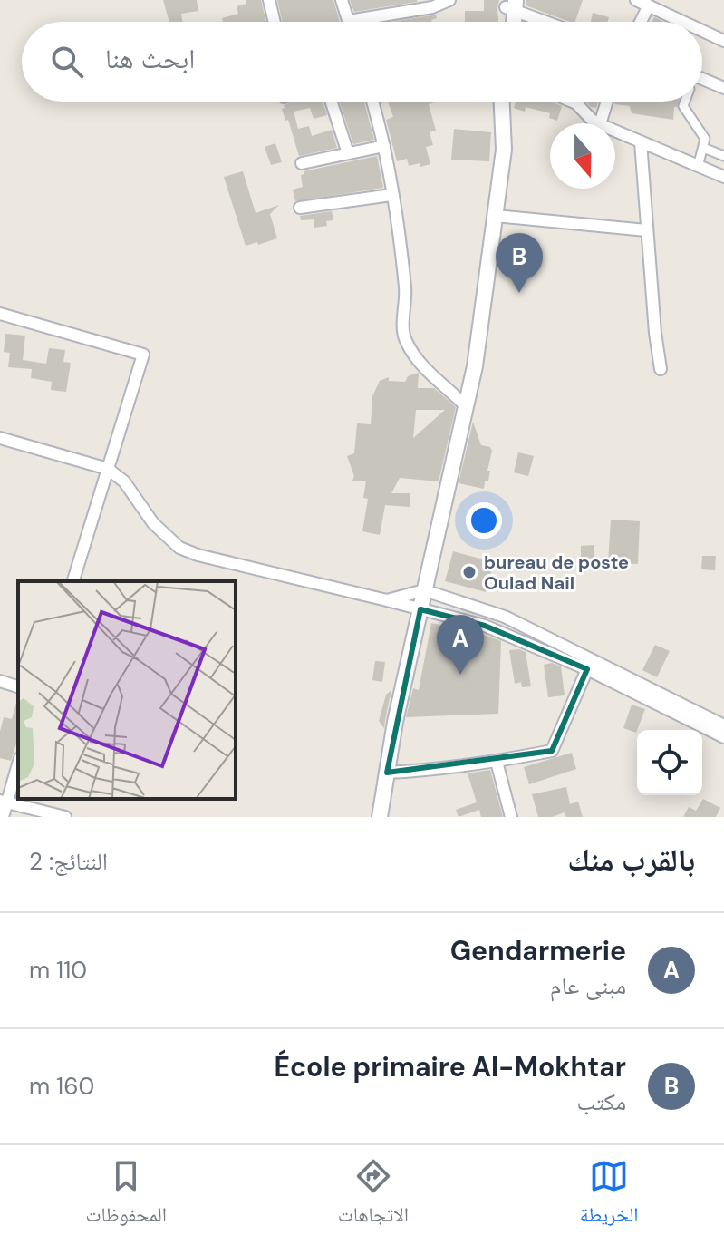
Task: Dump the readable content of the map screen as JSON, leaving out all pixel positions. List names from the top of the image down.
{
  "places": ["bureau de poste Oulad Nail"],
  "north": "bottom",
  "page": {
    "search": "ابحث هنا",
    "pins": ["B", "A"],
    "heading": ["بالقرب منك", "النتائج: 2"],
    "list": [
      {
        "mark": "A",
        "name": "Gendarmerie",
        "note": "مبنى عام",
        "value": "110 m"
      },
      {
        "mark": "B",
        "name": "École primaire Al-Mokhtar",
        "note": "مكتب",
        "value": "160 m"
      }
    ],
    "nav": ["الخريطة", "الاتجاهات", "المحفوظات"]
  }
}
